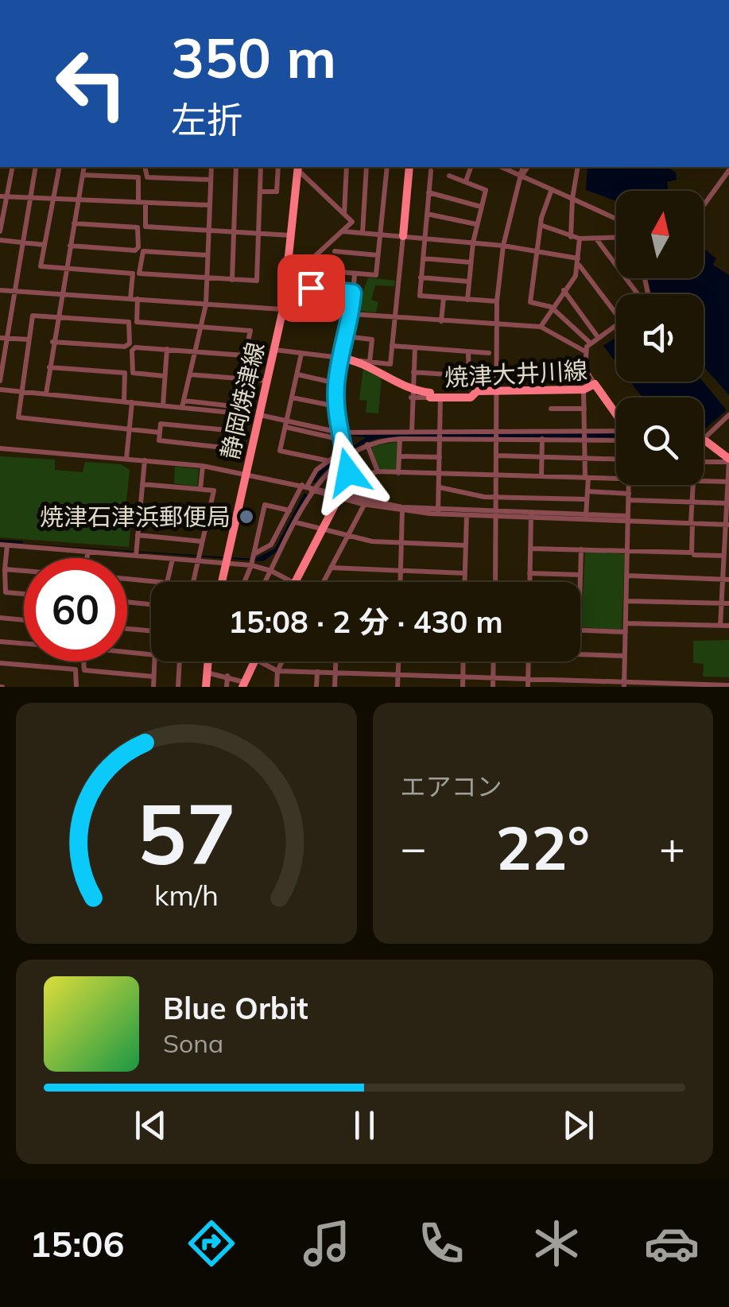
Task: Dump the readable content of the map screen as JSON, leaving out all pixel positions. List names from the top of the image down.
{
  "streets": {
    "main road": ["焼津大井川線", "静岡焼津線"]
  },
  "places": ["焼津石津浜郵便局"],
  "north": "top",
  "page": {
    "turn": ["350 m", "左折"],
    "limit": "60",
    "trip": "15:08 · 2 分 · 430 m",
    "tile": "エアコン",
    "heat": ["−", "22°", "+"],
    "song": ["Blue Orbit", "Sona"],
    "tabs": "15:06",
    "gauge": ["57", "km/h"]
  }
}
